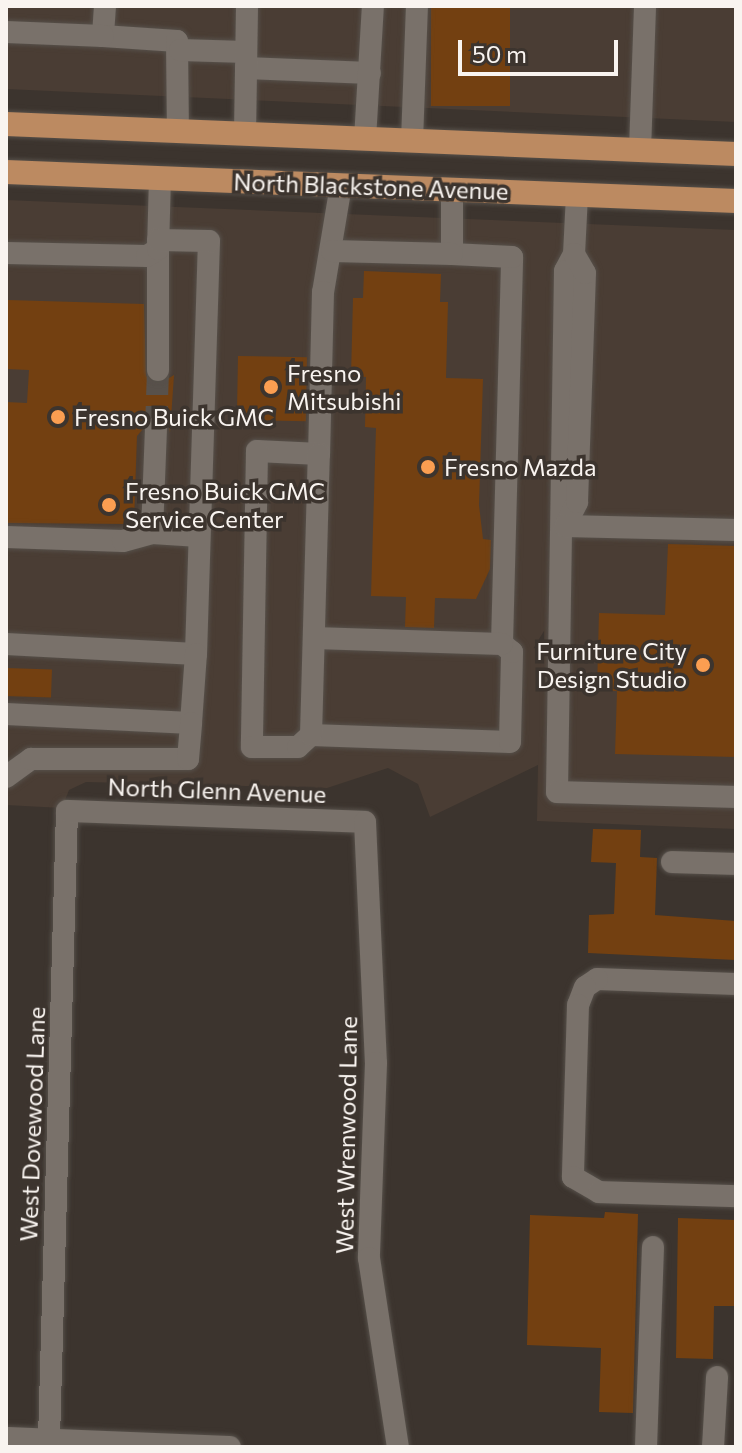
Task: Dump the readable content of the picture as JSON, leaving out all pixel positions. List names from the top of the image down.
{
  "streets": {
    "main road": ["North Blackstone Avenue"],
    "street": ["North Glenn Avenue", "West Dovewood Lane", "West Wrenwood Lane"]
  },
  "crossings": [
    ["North Glenn Avenue", "West Dovewood Lane"],
    ["North Glenn Avenue", "West Wrenwood Lane"]
  ],
  "places": [
    "Fresno Mitsubishi",
    "Fresno Buick GMC",
    "Fresno Mazda",
    "Fresno Buick GMC Service Center",
    "Furniture City Design Studio"
  ],
  "scale_bar": "50 m"
}
